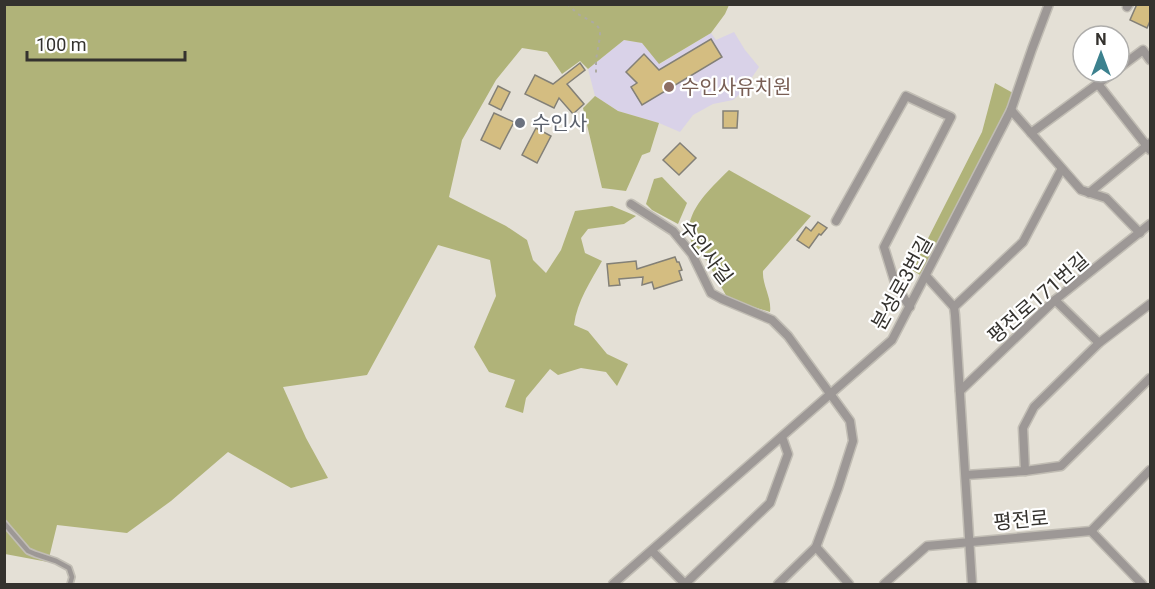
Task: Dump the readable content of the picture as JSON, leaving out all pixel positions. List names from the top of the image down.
{
  "streets": {
    "street": [
      "수인사길",
      "분성로3번길",
      "평전로171번길",
      "평전로"
    ]
  },
  "crossings": [
    ["수인사길", "분성로3번길"],
    ["평전로171번길", "평전로"]
  ],
  "places": ["수인사유치원", "수인사"],
  "scale_bar": "100 m",
  "north": "top"
}
